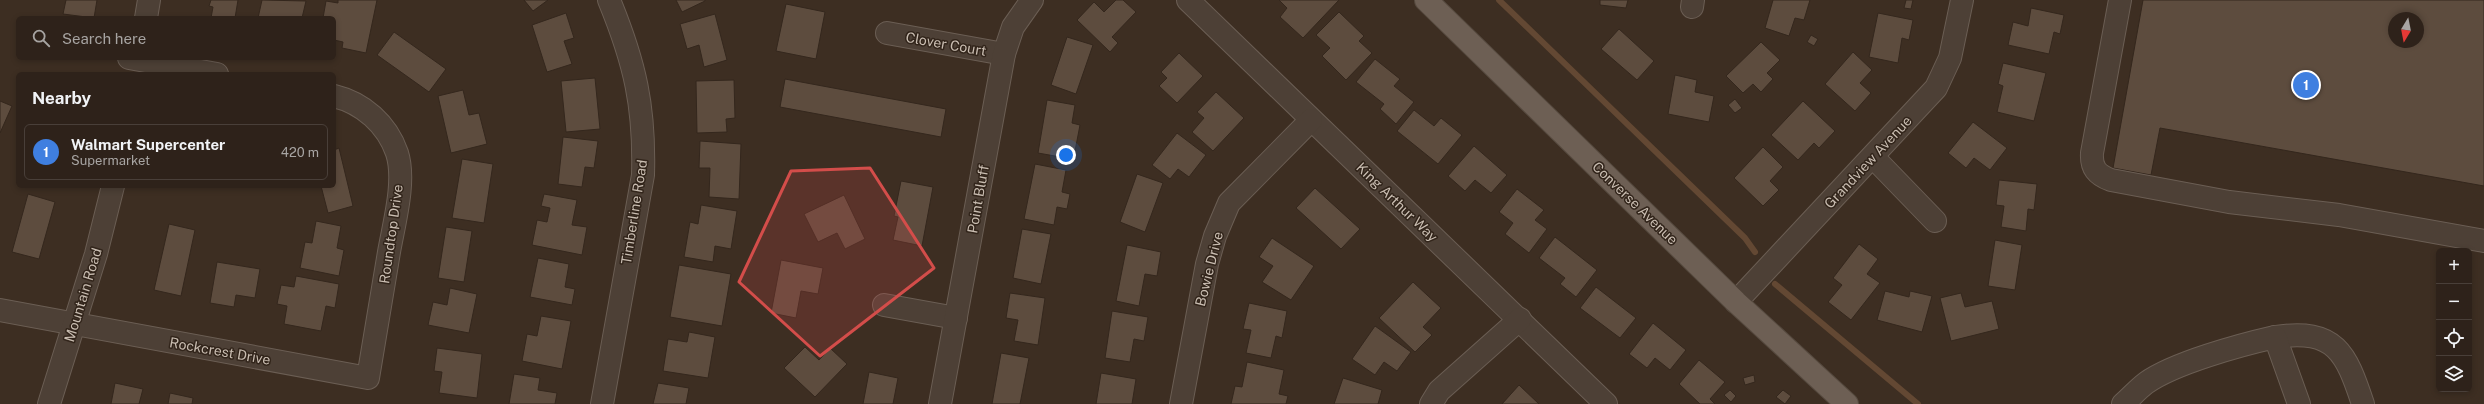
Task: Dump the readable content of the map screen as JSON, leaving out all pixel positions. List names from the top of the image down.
{
  "streets": {
    "main road": ["Converse Avenue"],
    "street": [
      "Clover Court",
      "Grandview Avenue",
      "Point Bluff",
      "King Arthur Way",
      "Timberline Road",
      "Roundtop Drive",
      "Bowie Drive",
      "Mountain Road",
      "Rockcrest Drive"
    ]
  },
  "crossings": [
    ["Clover Court", "Point Bluff"],
    ["Grandview Avenue", "Converse Avenue"],
    ["King Arthur Way", "Bowie Drive"],
    ["Roundtop Drive", "Rockcrest Drive"],
    ["Mountain Road", "Rockcrest Drive"]
  ],
  "north": "bottom",
  "page": {
    "search": "Search here",
    "pins": "1",
    "heading": "Nearby",
    "list": [
      {
        "mark": "1",
        "name": "Walmart Supercenter",
        "note": "Supermarket",
        "value": "420 m"
      }
    ],
    "map_buttons": ["+", "−"]
  }
}
